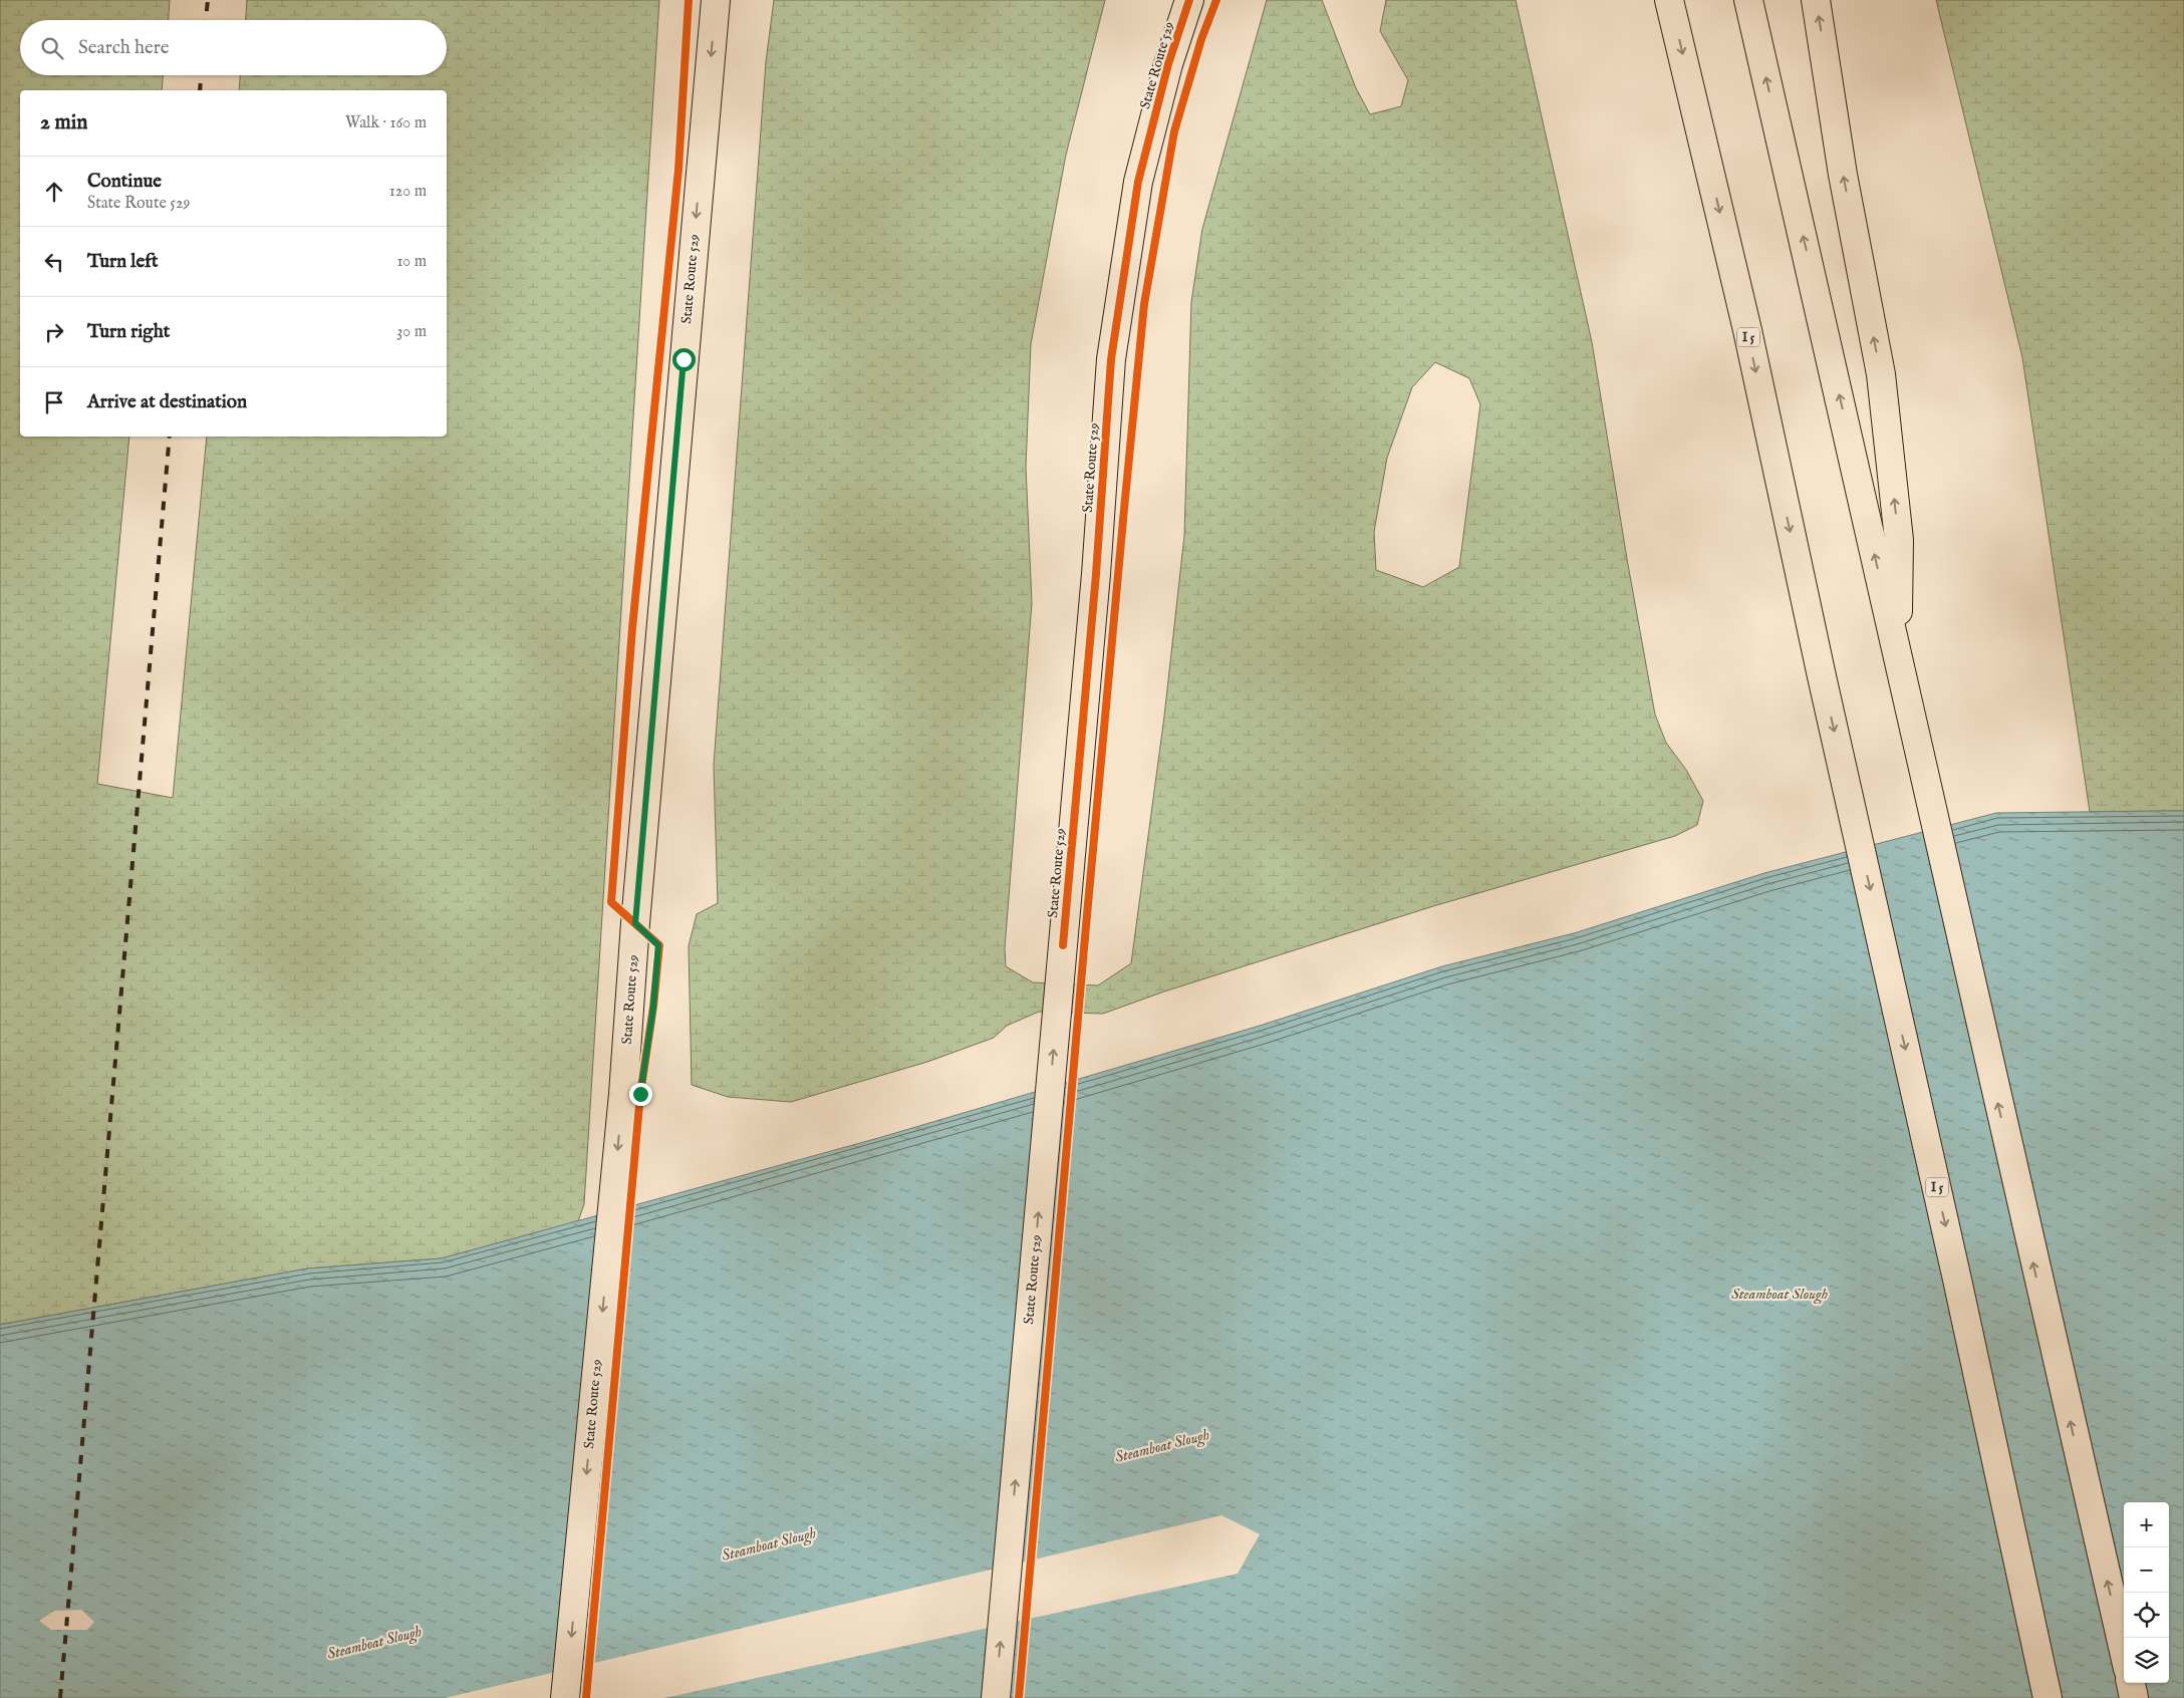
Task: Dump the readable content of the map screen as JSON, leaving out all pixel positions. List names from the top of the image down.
{
  "streets": {
    "main road": ["State Route 529", "I 5"]
  },
  "water": ["Steamboat Slough"],
  "page": {
    "search": "Search here",
    "heading": ["2 min", "Walk · 160 m"],
    "list": [
      ["Continue", "State Route 529", "120 m"],
      ["Turn left", "10 m"],
      ["Turn right", "30 m"],
      "Arrive at destination"
    ],
    "map_buttons": ["+", "−"]
  }
}
